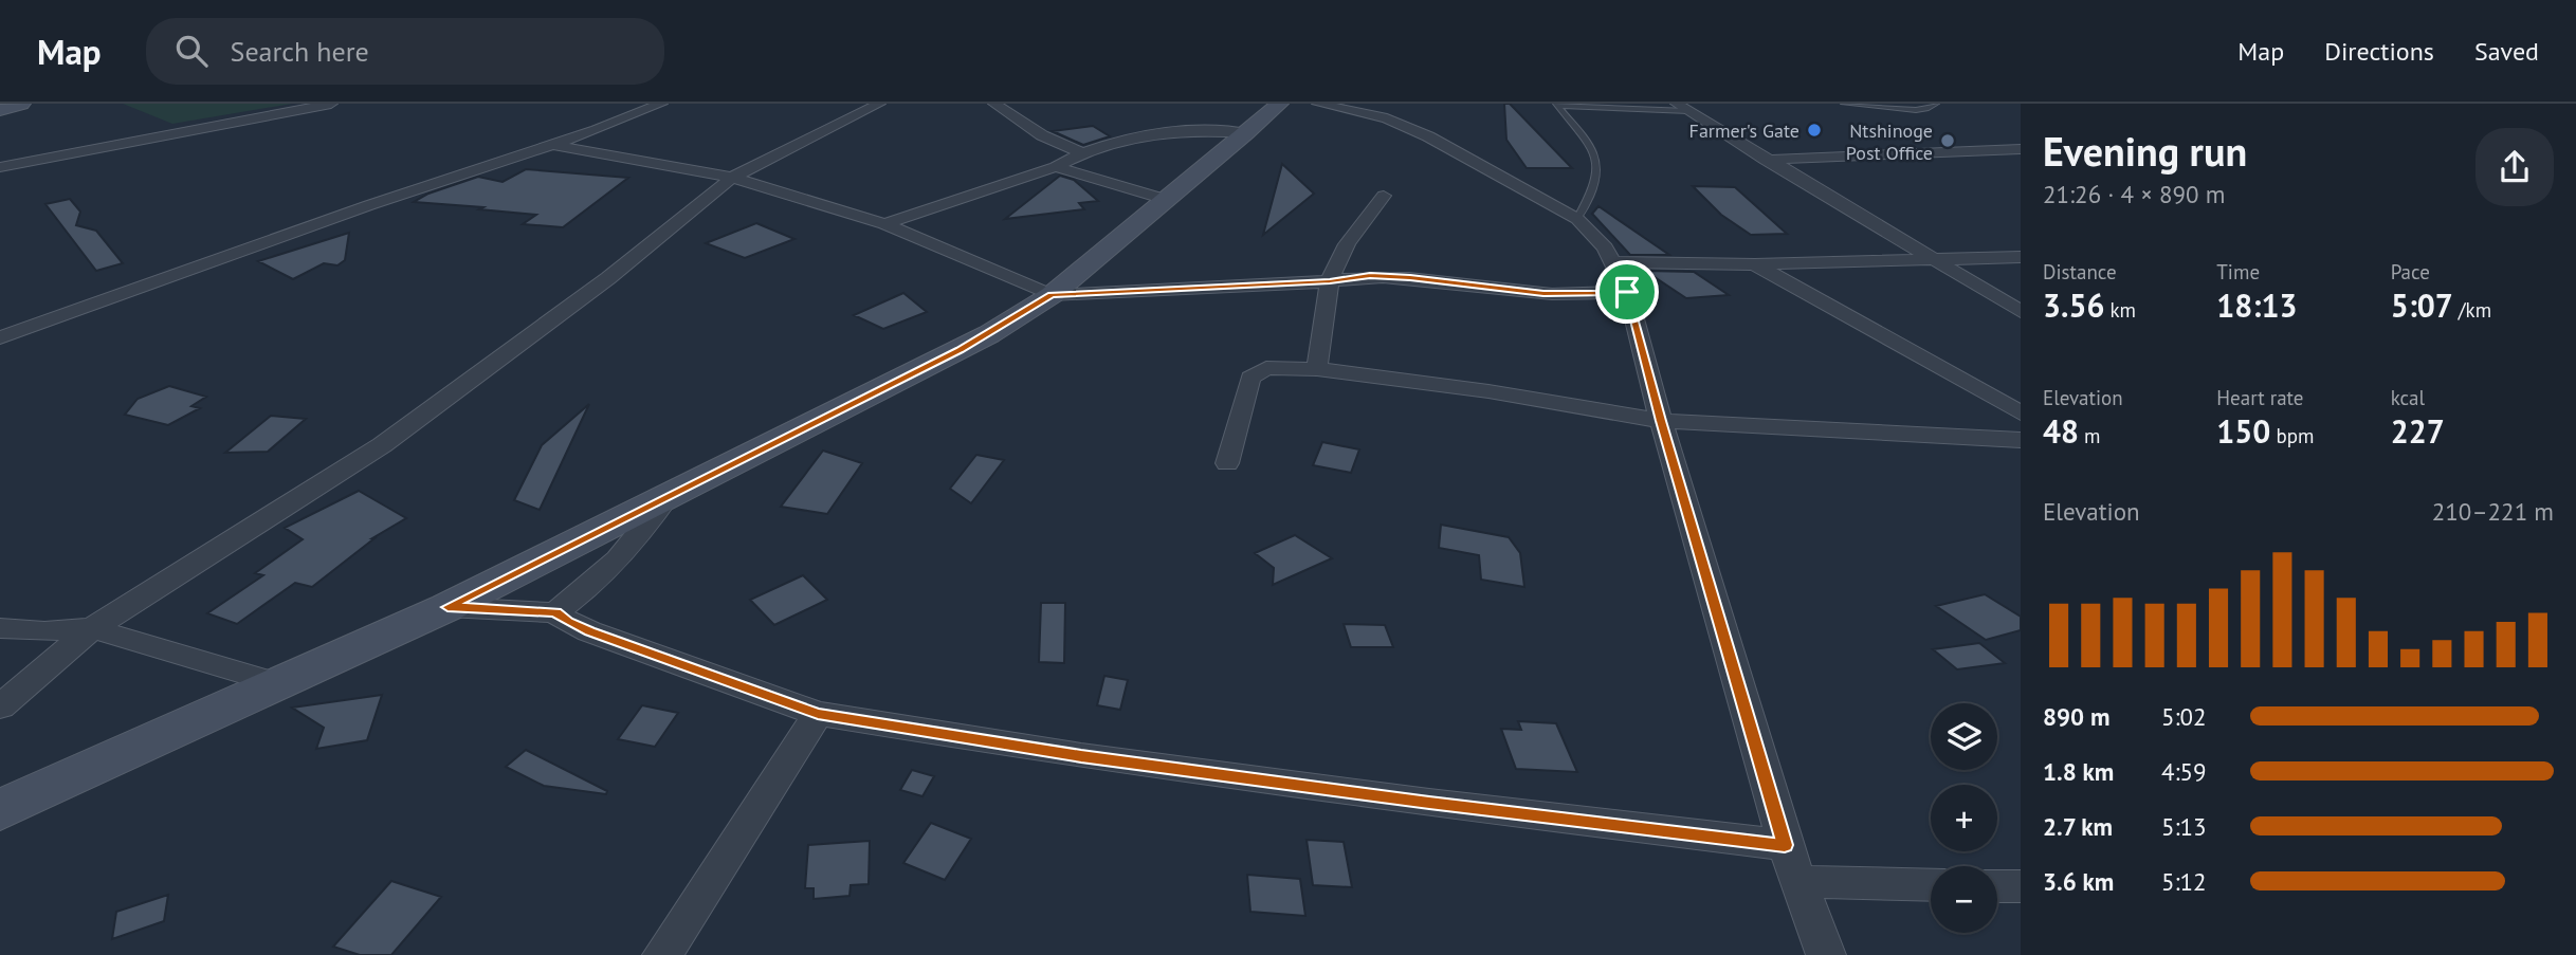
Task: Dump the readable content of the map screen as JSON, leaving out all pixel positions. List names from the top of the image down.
{
  "places": ["Farmer's Gate", "Ntshinoge Post Office"],
  "page": {
    "header": "Map",
    "search": "Search here",
    "nav": ["Map", "Directions", "Saved"],
    "heading": ["Evening run", "21:26 · 4 × 890 m"],
    "stats": [
      ["Distance", "3.56 km"],
      ["Time", "18:13"],
      ["Pace", "5:07 /km"],
      ["Elevation", "48 m"],
      ["Heart rate", "150 bpm"],
      ["kcal", "227"]
    ],
    "chart": ["Elevation", "210–221 m"],
    "list": [
      {
        "name": "890 m",
        "note": "5:02"
      },
      {
        "name": "1.8 km",
        "note": "4:59"
      },
      {
        "name": "2.7 km",
        "note": "5:13"
      },
      {
        "name": "3.6 km",
        "note": "5:12"
      }
    ],
    "map_buttons": ["+", "−"]
  }
}
